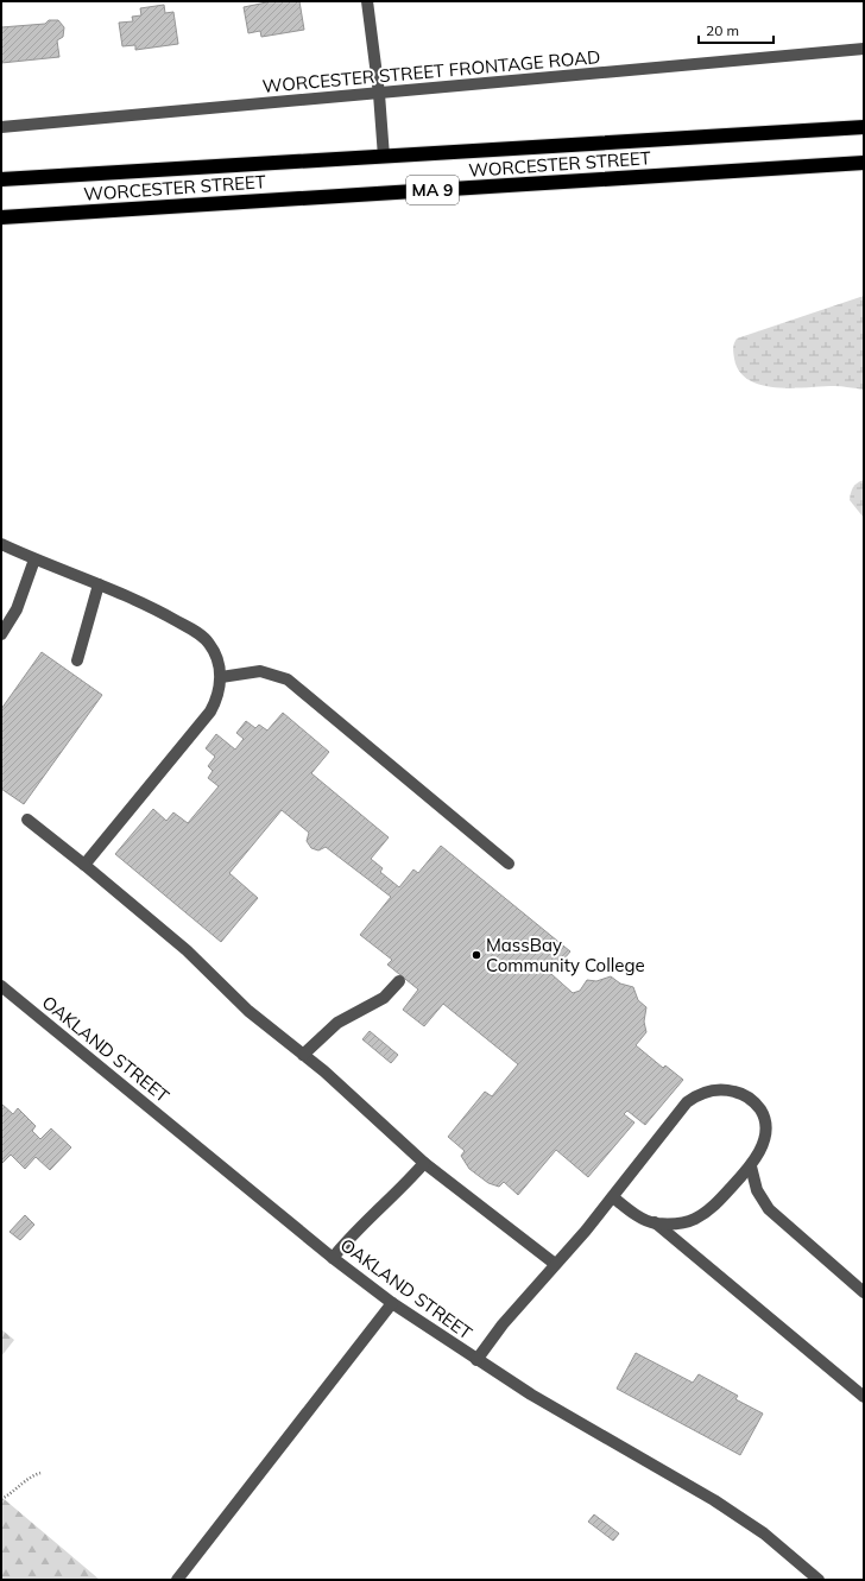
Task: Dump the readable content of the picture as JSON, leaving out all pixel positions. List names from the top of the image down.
{
  "streets": {
    "highway": ["WORCESTER STREET", "MA 9"],
    "street": ["WORCESTER STREET FRONTAGE ROAD", "OAKLAND STREET"]
  },
  "places": ["MassBay Community College"],
  "scale_bar": "20 m"
}
